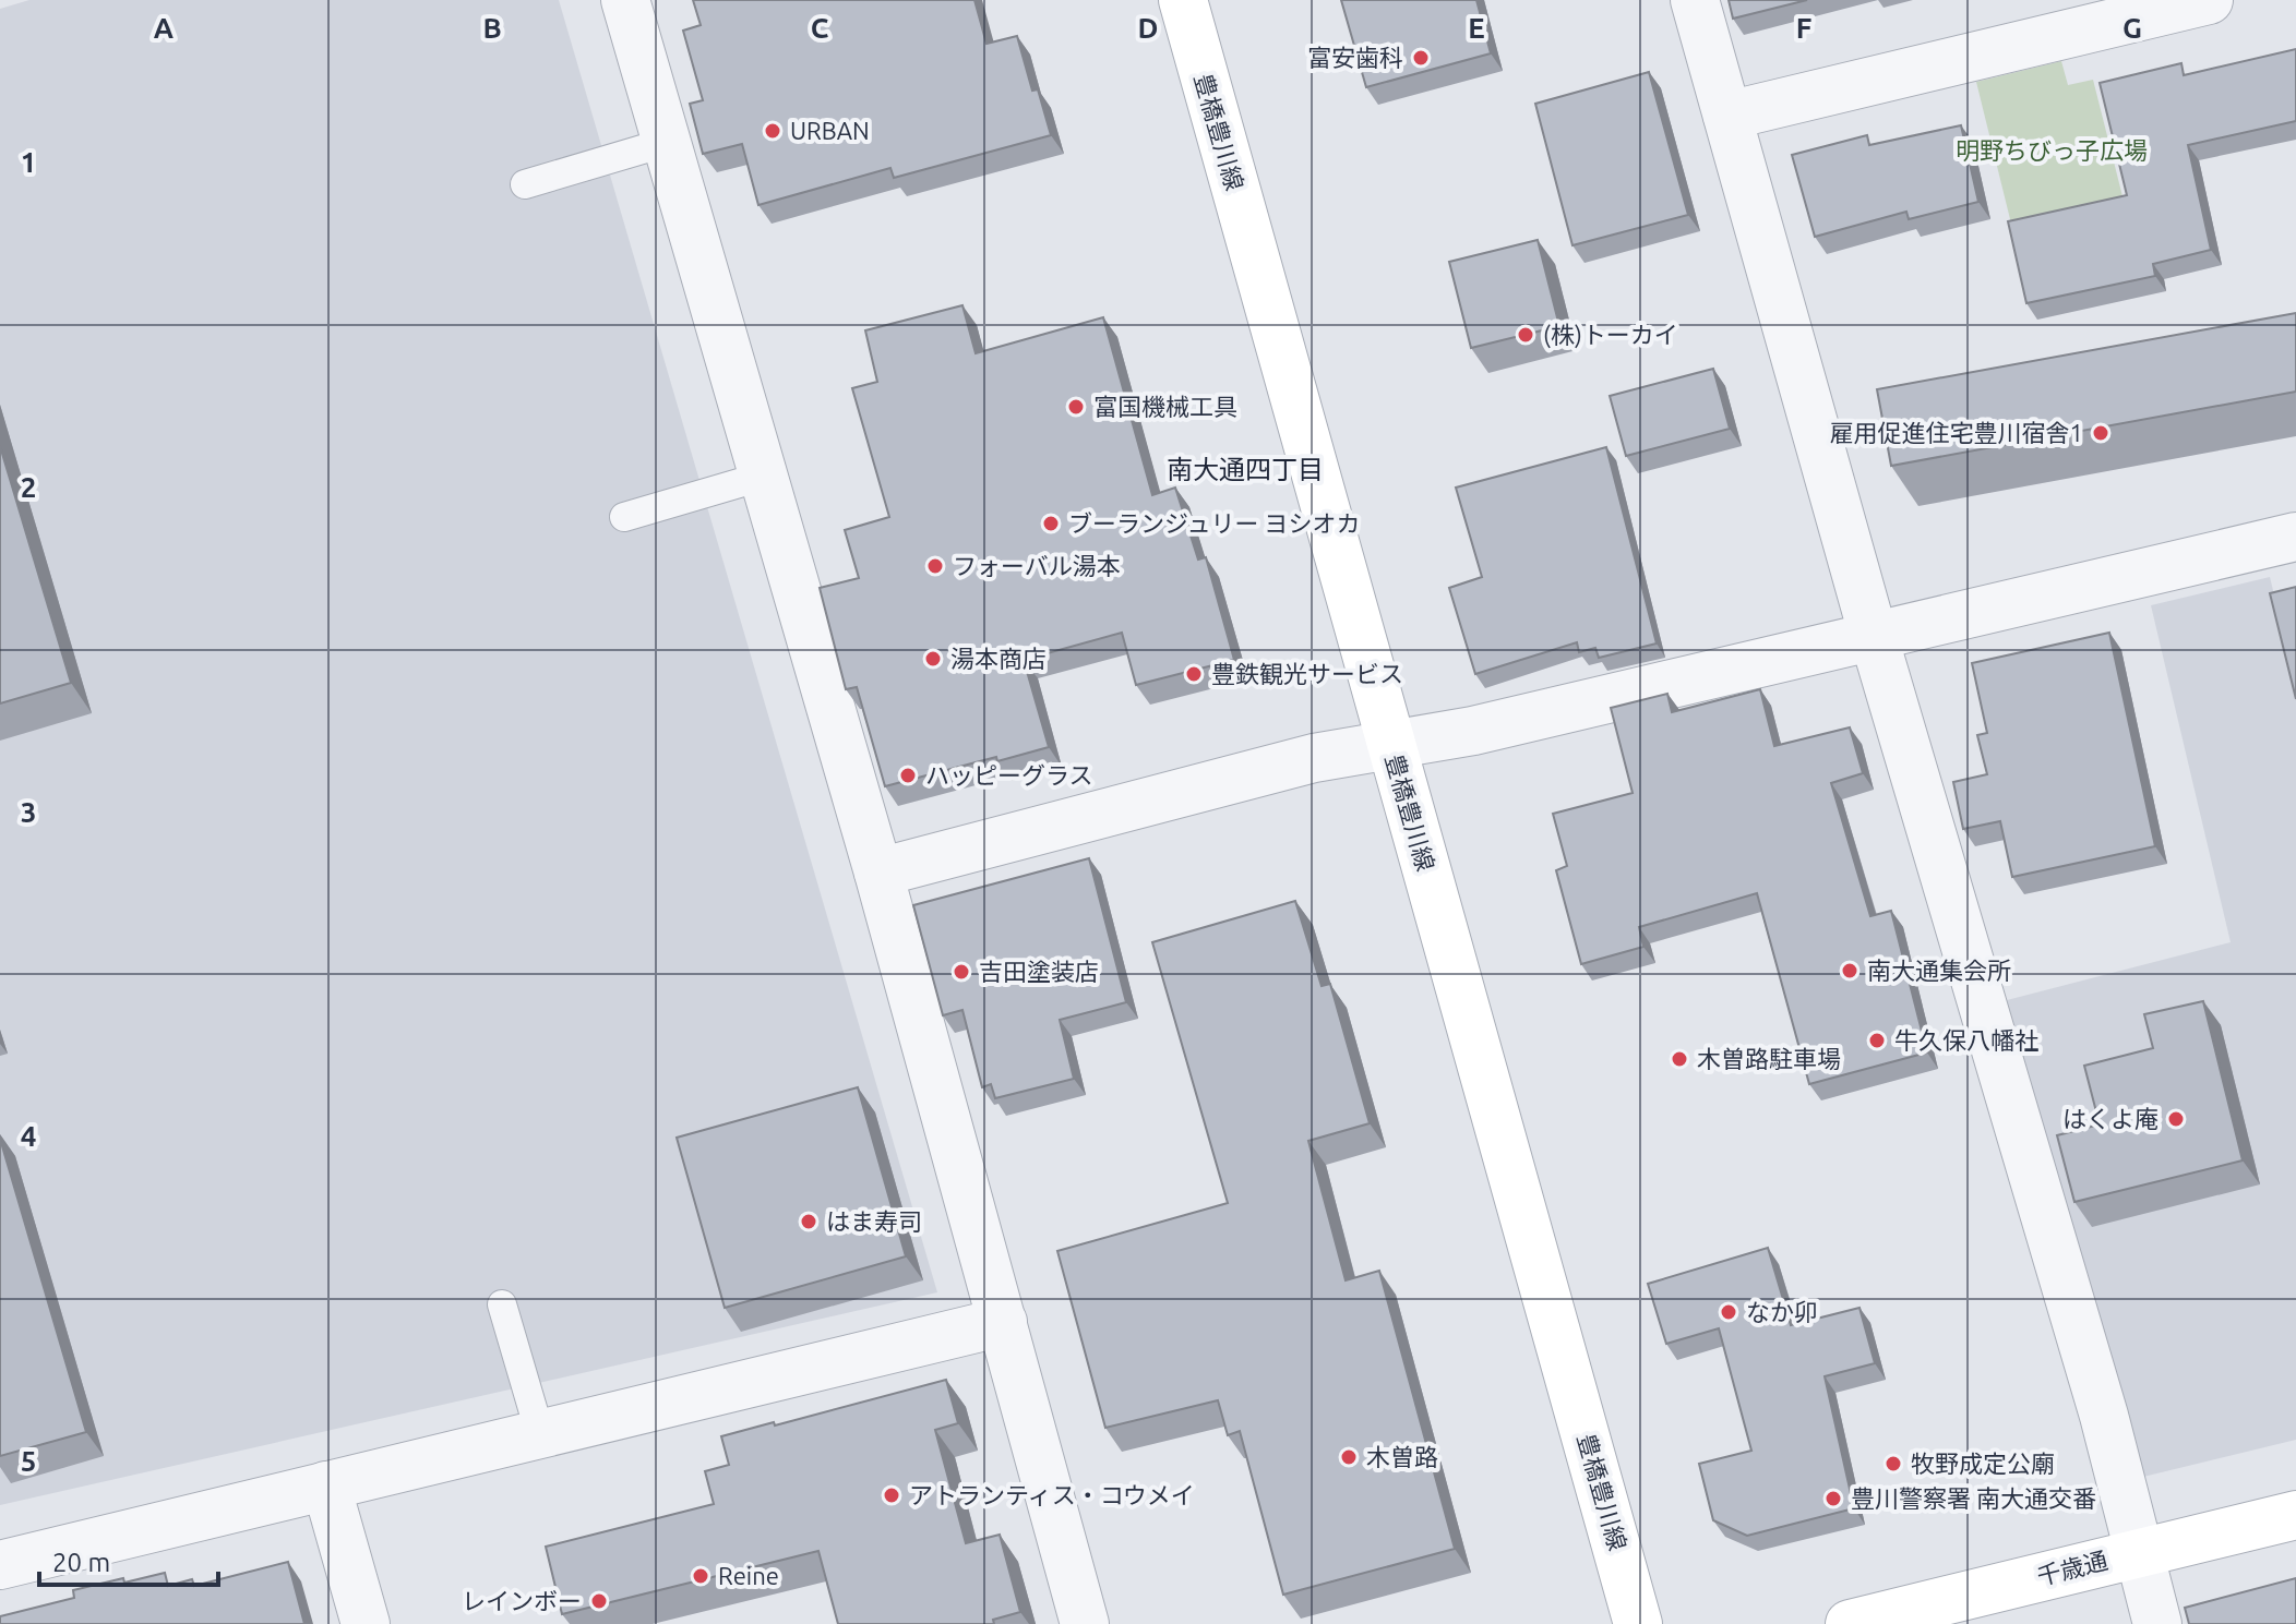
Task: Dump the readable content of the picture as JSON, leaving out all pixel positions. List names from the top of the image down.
{
  "streets": {
    "main road": ["豊橋豊川線", "千歳通"]
  },
  "districts": ["南大通四丁目"],
  "parks": ["明野ちびっ子広場"],
  "places": [
    "富安歯科",
    "URBAN",
    "(株)トーカイ",
    "富国機械工具",
    "雇用促進住宅豊川宿舎1",
    "ブーランジュリー ヨシオカ",
    "フォーバル湯本",
    "湯本商店",
    "豊鉄観光サービス",
    "ハッピーグラス",
    "南大通集会所",
    "吉田塗装店",
    "牛久保八幡社",
    "木曽路駐車場",
    "はくよ庵",
    "はま寿司",
    "なか卯",
    "木曽路",
    "牧野成定公廟",
    "アトランティス・コウメイ",
    "豊川警察署 南大通交番",
    "Reine",
    "レインボー"
  ],
  "scale_bar": "20 m",
  "grid": {
    "columns": [
      "A",
      "B",
      "C",
      "D",
      "E",
      "F",
      "G"
    ],
    "rows": [
      "1",
      "2",
      "3",
      "4",
      "5"
    ]
  }
}
